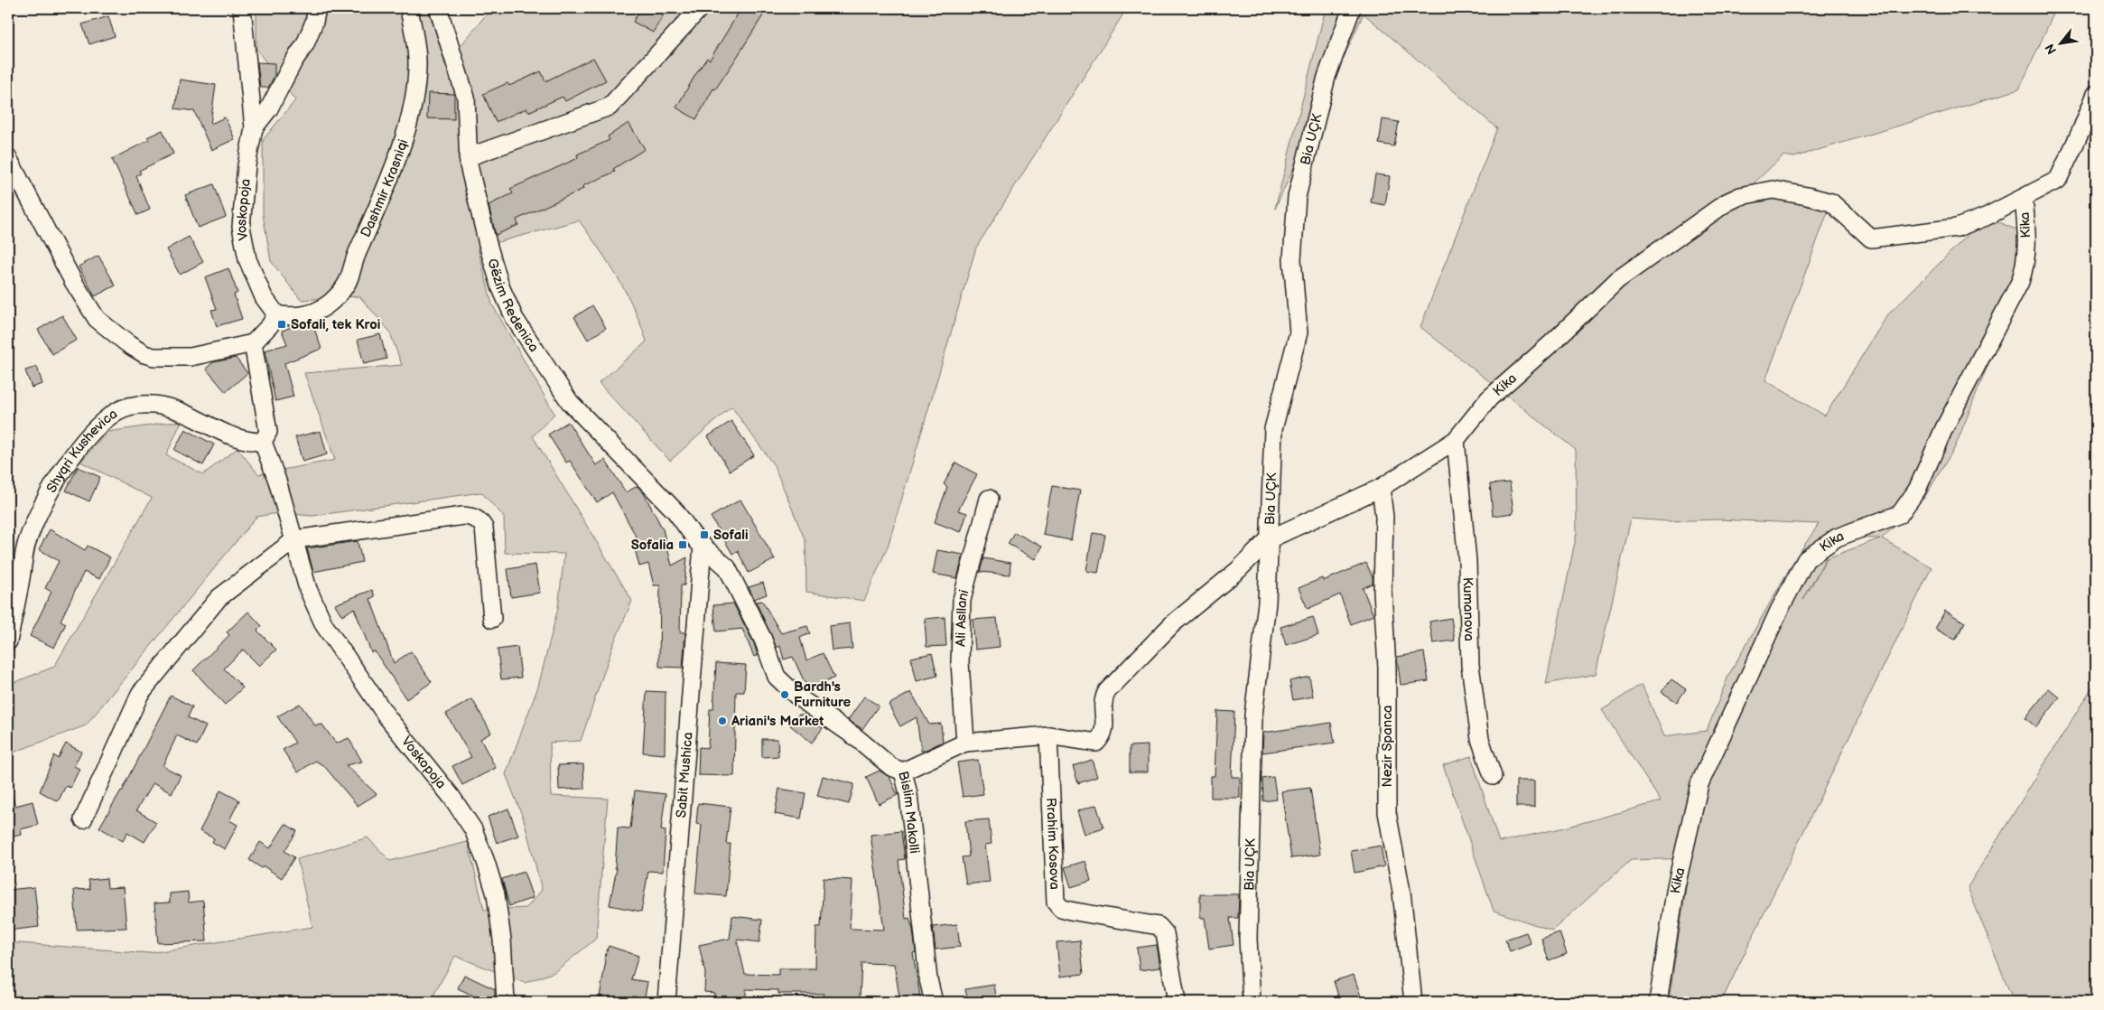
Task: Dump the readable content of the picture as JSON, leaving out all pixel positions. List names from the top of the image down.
{
  "streets": {
    "street": [
      "Bia UÇK",
      "Dashmir Krasniqi",
      "Voskopoja",
      "Kika",
      "Gëzim Redenica",
      "Shyqri Kushevica",
      "Kumanova",
      "Ali Asllani",
      "Nezir Spanca",
      "Sabit Mushica",
      "Bislim Makolli",
      "Rrahim Kosova"
    ]
  },
  "crossings": [
    ["Bia UÇK", "Kika"],
    ["Dashmir Krasniqi", "Voskopoja"],
    ["Voskopoja", "Shyqri Kushevica"],
    ["Kika", "Kumanova"],
    ["Kika", "Nezir Spanca"],
    ["Gëzim Redenica", "Sabit Mushica"],
    ["Gëzim Redenica", "Bislim Makolli"],
    ["Sabit Mushica", "Bislim Makolli"]
  ],
  "places": {
    "transit": ["Sofali, tek Kroi", "Sofali", "Sofalia"],
    "other": ["Bardh's Furniture", "Ariani's Market"]
  },
  "north": "bottom left"
}
